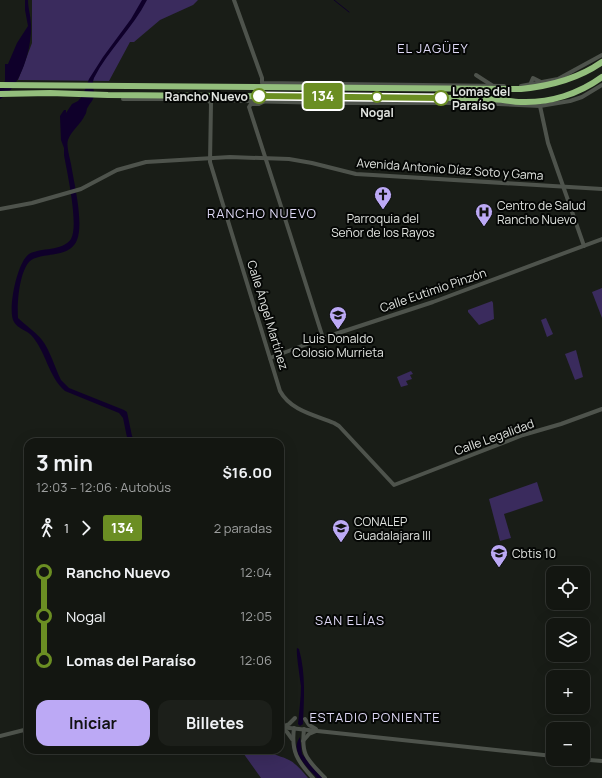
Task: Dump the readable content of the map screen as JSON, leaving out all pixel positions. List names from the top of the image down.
{
  "streets": {
    "street": [
      "Avenida Antonio Díaz Soto y Gama",
      "Calle Eutimio Pinzón",
      "Calle Ángel Martínez",
      "Calle Legalidad"
    ]
  },
  "crossings": [
    ["Avenida Antonio Díaz Soto y Gama", "Calle Ángel Martínez"],
    ["Calle Eutimio Pinzón", "Calle Ángel Martínez"],
    ["Calle Ángel Martínez", "Calle Legalidad"]
  ],
  "districts": [
    "EL JAGÜEY",
    "RANCHO NUEVO",
    "SAN ELÍAS",
    "ESTADIO PONIENTE"
  ],
  "places": {
    "other": ["Rancho Nuevo", "Nogal", "Lomas del Paraíso"],
    "church": ["Parroquia del Señor de los Rayos"],
    "hospital": ["Centro de Salud Rancho Nuevo"],
    "school or university": ["Luis Donaldo Colosio Murrieta", "CONALEP Guadalajara III", "Cbtis 10"]
  },
  "lines": ["bus line 134"],
  "page": {
    "on_map": "134",
    "heading": ["3 min", "12:03 – 12:06 · Autobús", "$16.00"],
    "legs": ["1", "134", "2 paradas"],
    "list": [
      {
        "name": "Rancho Nuevo",
        "value": "12:04"
      },
      {
        "name": "Nogal",
        "value": "12:05"
      },
      {
        "name": "Lomas del Paraíso",
        "value": "12:06"
      }
    ],
    "map_buttons": ["+", "−"],
    "buttons": ["Iniciar", "Billetes"]
  }
}
